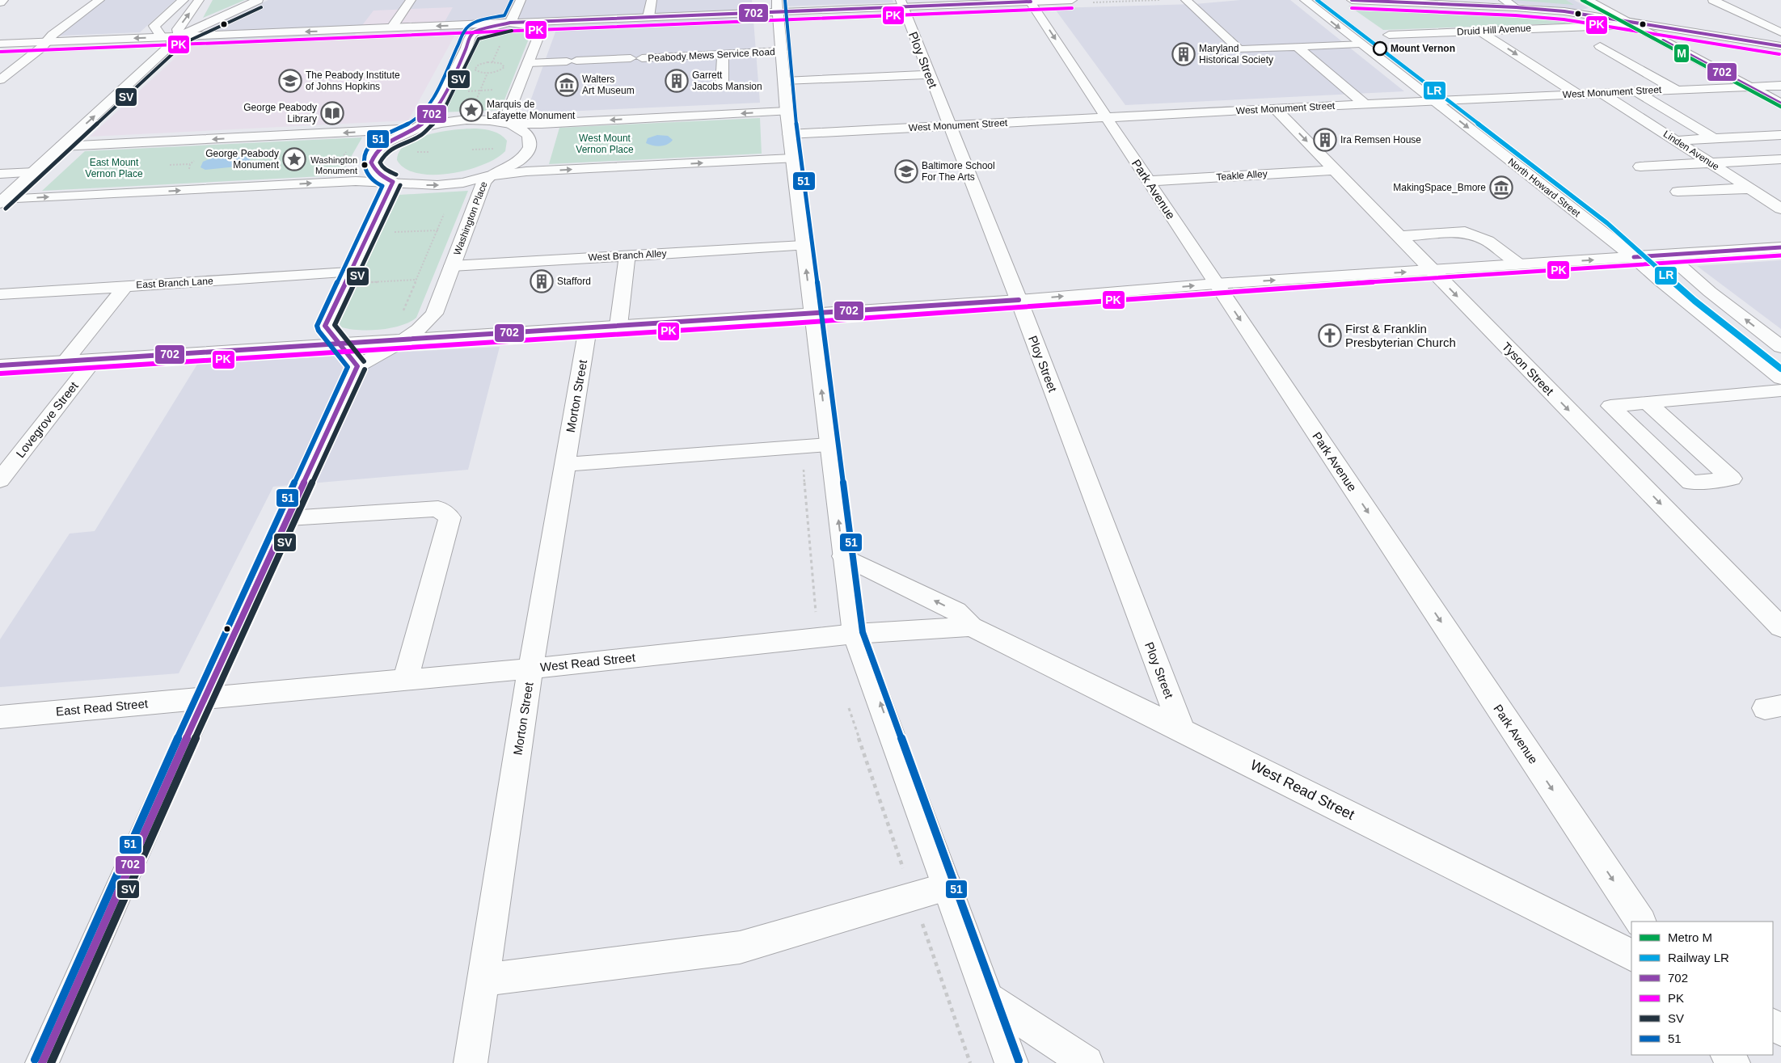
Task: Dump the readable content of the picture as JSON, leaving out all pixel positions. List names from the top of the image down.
{
  "streets": {
    "main road": [
      "Druid Hill Avenue",
      "Peabody Mews Service Road",
      "Ploy Street",
      "West Monument Street",
      "Linden Avenue",
      "Teakle Alley",
      "North Howard Street",
      "Park Avenue",
      "Washington Place",
      "West Branch Alley",
      "East Branch Lane",
      "Tyson Street",
      "Morton Street",
      "Lovegrove Street",
      "West Read Street",
      "East Read Street"
    ]
  },
  "crossings": [
    ["Ploy Street", "West Monument Street"],
    ["Ploy Street", "West Read Street"],
    ["West Monument Street", "Linden Avenue"],
    ["West Monument Street", "North Howard Street"],
    ["West Monument Street", "Park Avenue"],
    ["West Monument Street", "Tyson Street"],
    ["Teakle Alley", "Park Avenue"],
    ["Teakle Alley", "Tyson Street"],
    ["Washington Place", "West Branch Alley"],
    ["Morton Street", "West Read Street"],
    ["West Read Street", "East Read Street"]
  ],
  "one_way": ["Park Avenue"],
  "parks": ["West Mount Vernon Place", "East Mount Vernon Place"],
  "places": {
    "other": ["Mount Vernon", "Washington Monument"],
    "building": [
      "Maryland Historical Society",
      "Garrett Jacobs Mansion",
      "Ira Remsen House",
      "Stafford"
    ],
    "school or university": ["The Peabody Institute of Johns Hopkins", "Baltimore School For The Arts"],
    "museum": ["Walters Art Museum", "MakingSpace_Bmore"],
    "place": ["Marquis de Lafayette Monument", "George Peabody Monument"],
    "library": ["George Peabody Library"],
    "church": ["First & Franklin Presbyterian Church"]
  },
  "lines": [
    "metro line M",
    "rail line LR",
    "transit line 702",
    "transit line 51",
    "transit line SV",
    "transit line PK"
  ],
  "legend": [
    "Metro M",
    "Railway LR",
    "702",
    "PK",
    "SV",
    "51"
  ]
}
